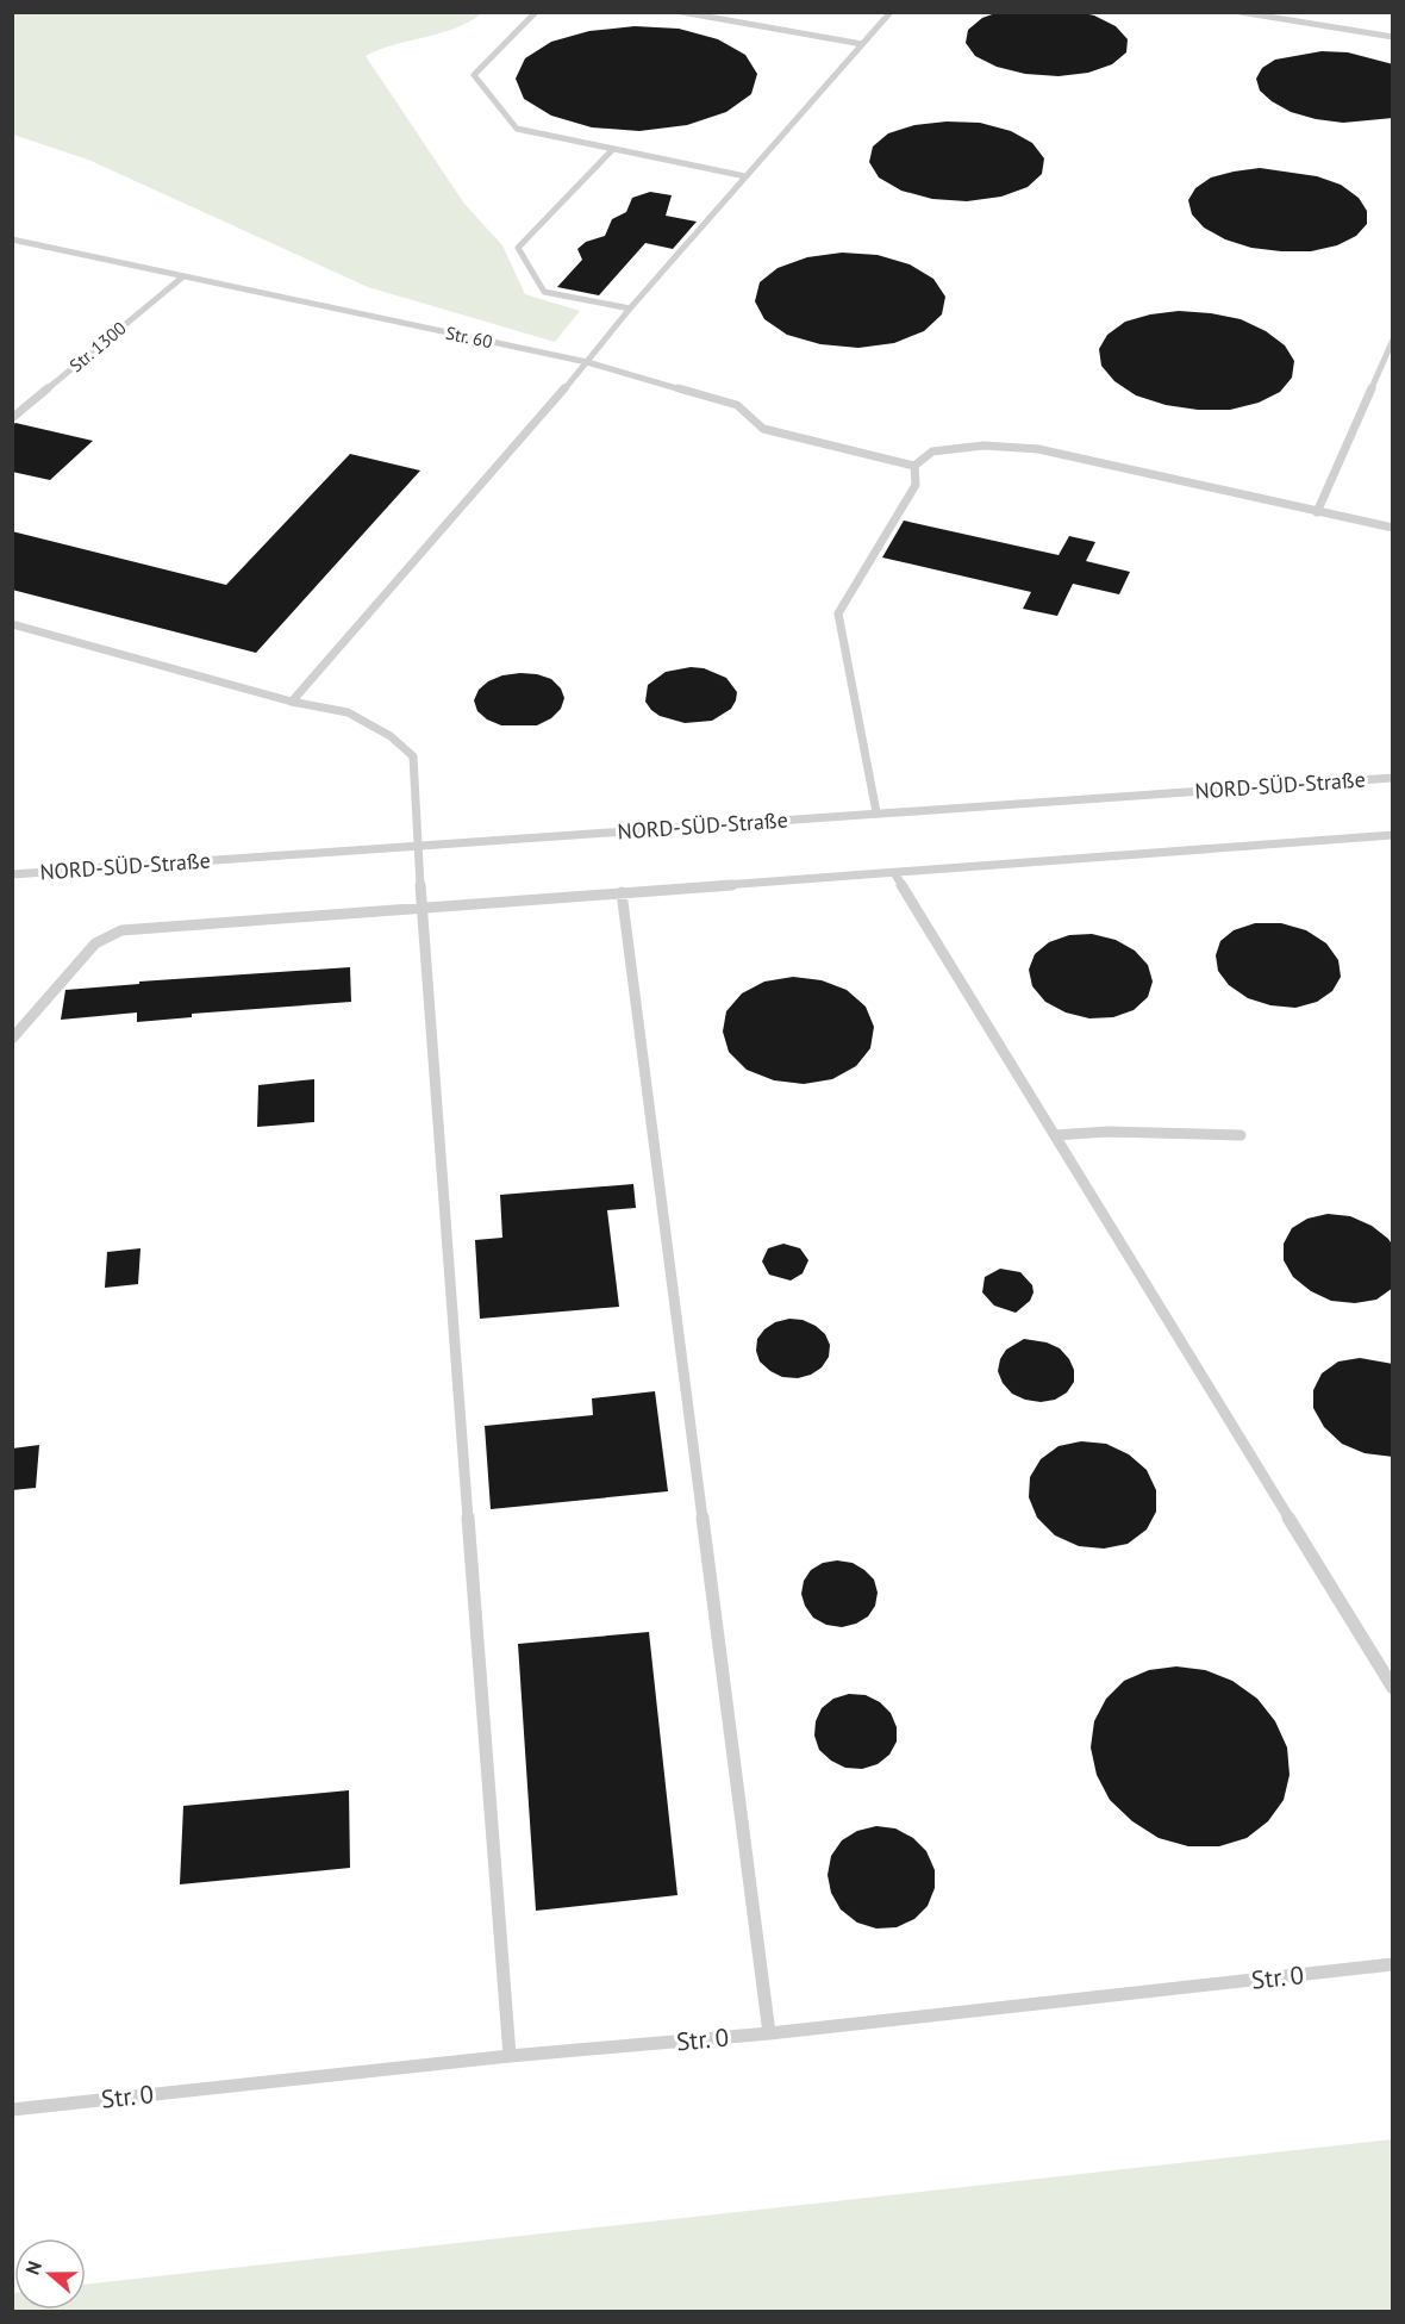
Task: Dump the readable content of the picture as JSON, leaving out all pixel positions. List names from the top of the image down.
{
  "streets": {
    "lane": [
      "Str. 60",
      "Str. 1300",
      "NORD-SÜD-Straße",
      "Str. 0"
    ]
  },
  "crossings": [
    ["Str. 60", "Str. 1300"]
  ],
  "north": "left"
}
